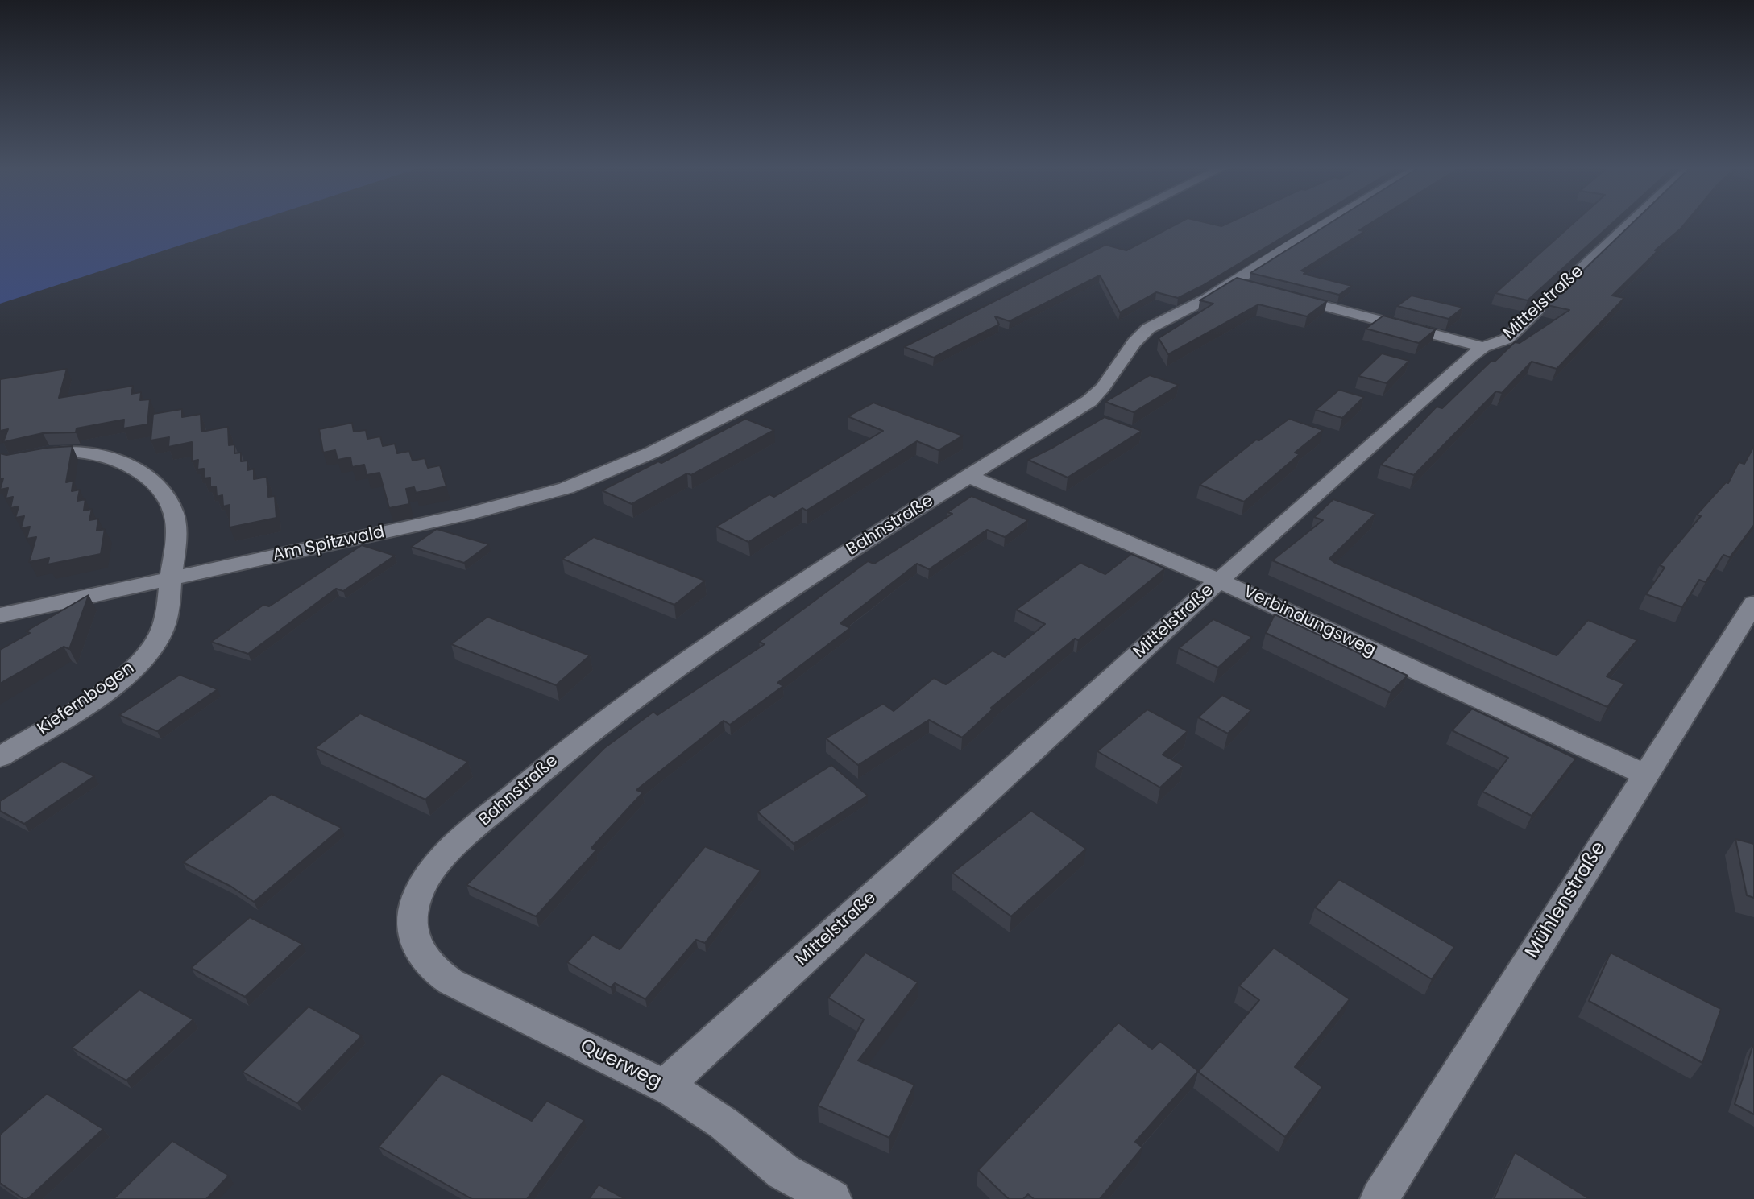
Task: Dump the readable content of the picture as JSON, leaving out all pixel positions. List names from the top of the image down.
{
  "streets": {
    "street": [
      "Mittelstraße",
      "Bahnstraße",
      "Am Spitzwald",
      "Verbindungsweg",
      "Kiefernbogen",
      "Mühlenstraße",
      "Querweg"
    ]
  },
  "crossings": [
    ["Mittelstraße", "Verbindungsweg"],
    ["Mittelstraße", "Querweg"],
    ["Bahnstraße", "Verbindungsweg"],
    ["Bahnstraße", "Querweg"],
    ["Am Spitzwald", "Kiefernbogen"],
    ["Verbindungsweg", "Mühlenstraße"]
  ]
}
